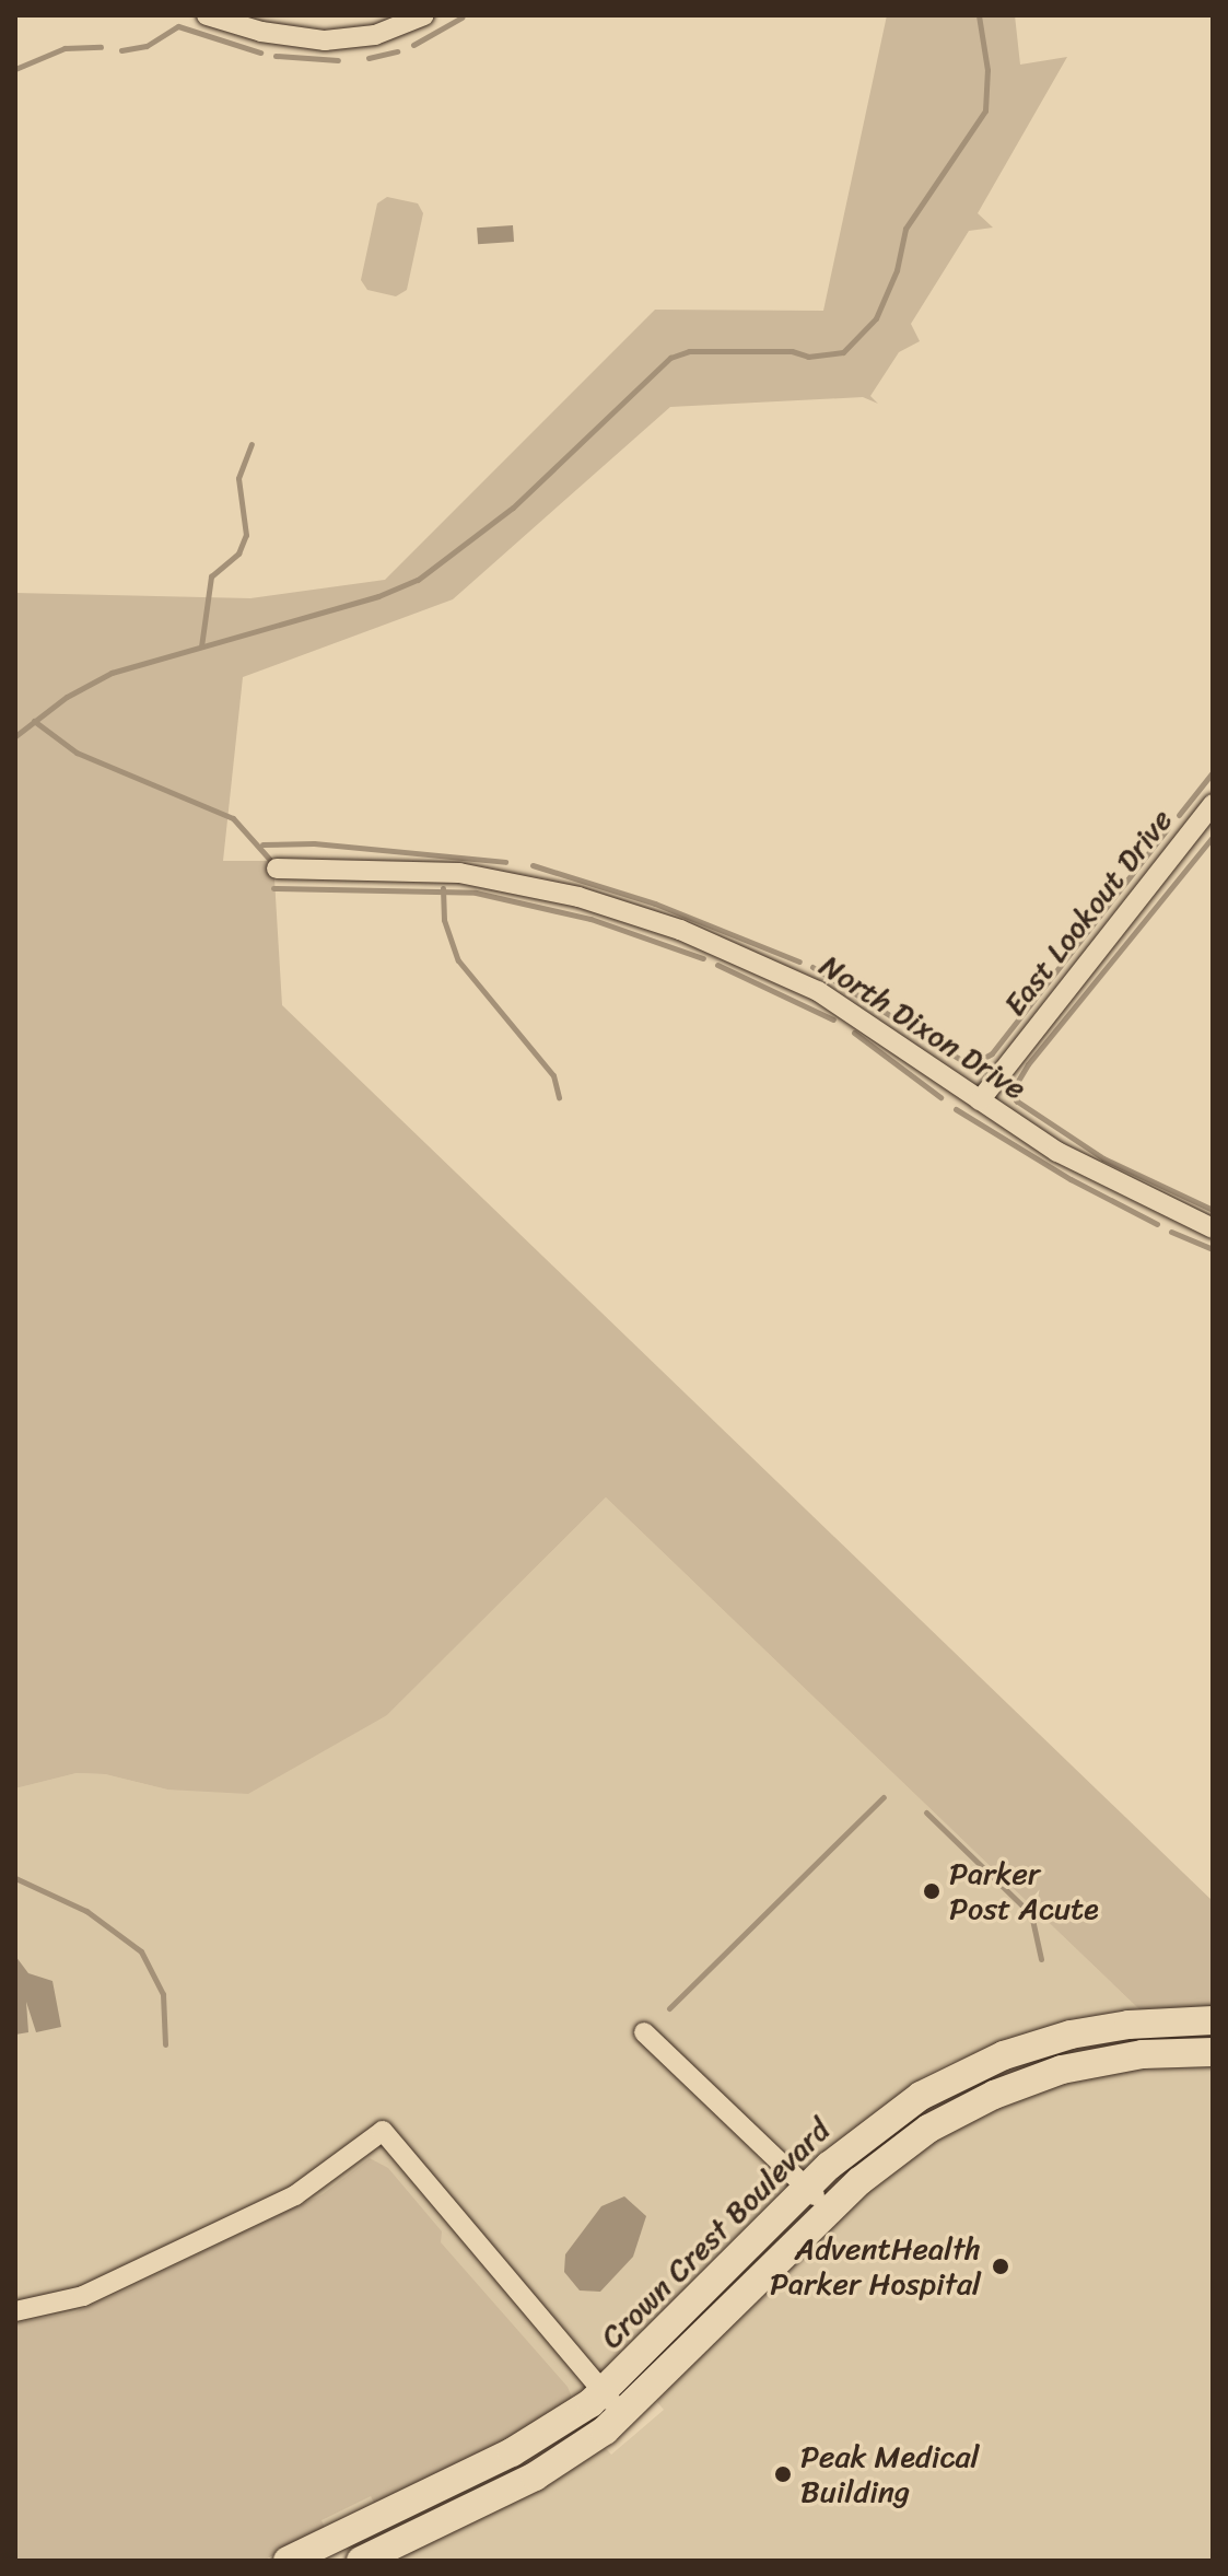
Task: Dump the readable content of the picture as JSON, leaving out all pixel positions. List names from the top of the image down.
{
  "streets": {
    "main road": ["Crown Crest Boulevard"],
    "street": ["East Lookout Drive", "North Dixon Drive"]
  },
  "crossings": [
    ["East Lookout Drive", "North Dixon Drive"]
  ],
  "places": ["Parker Post Acute", "AdventHealth Parker Hospital", "Peak Medical Building"]
}
